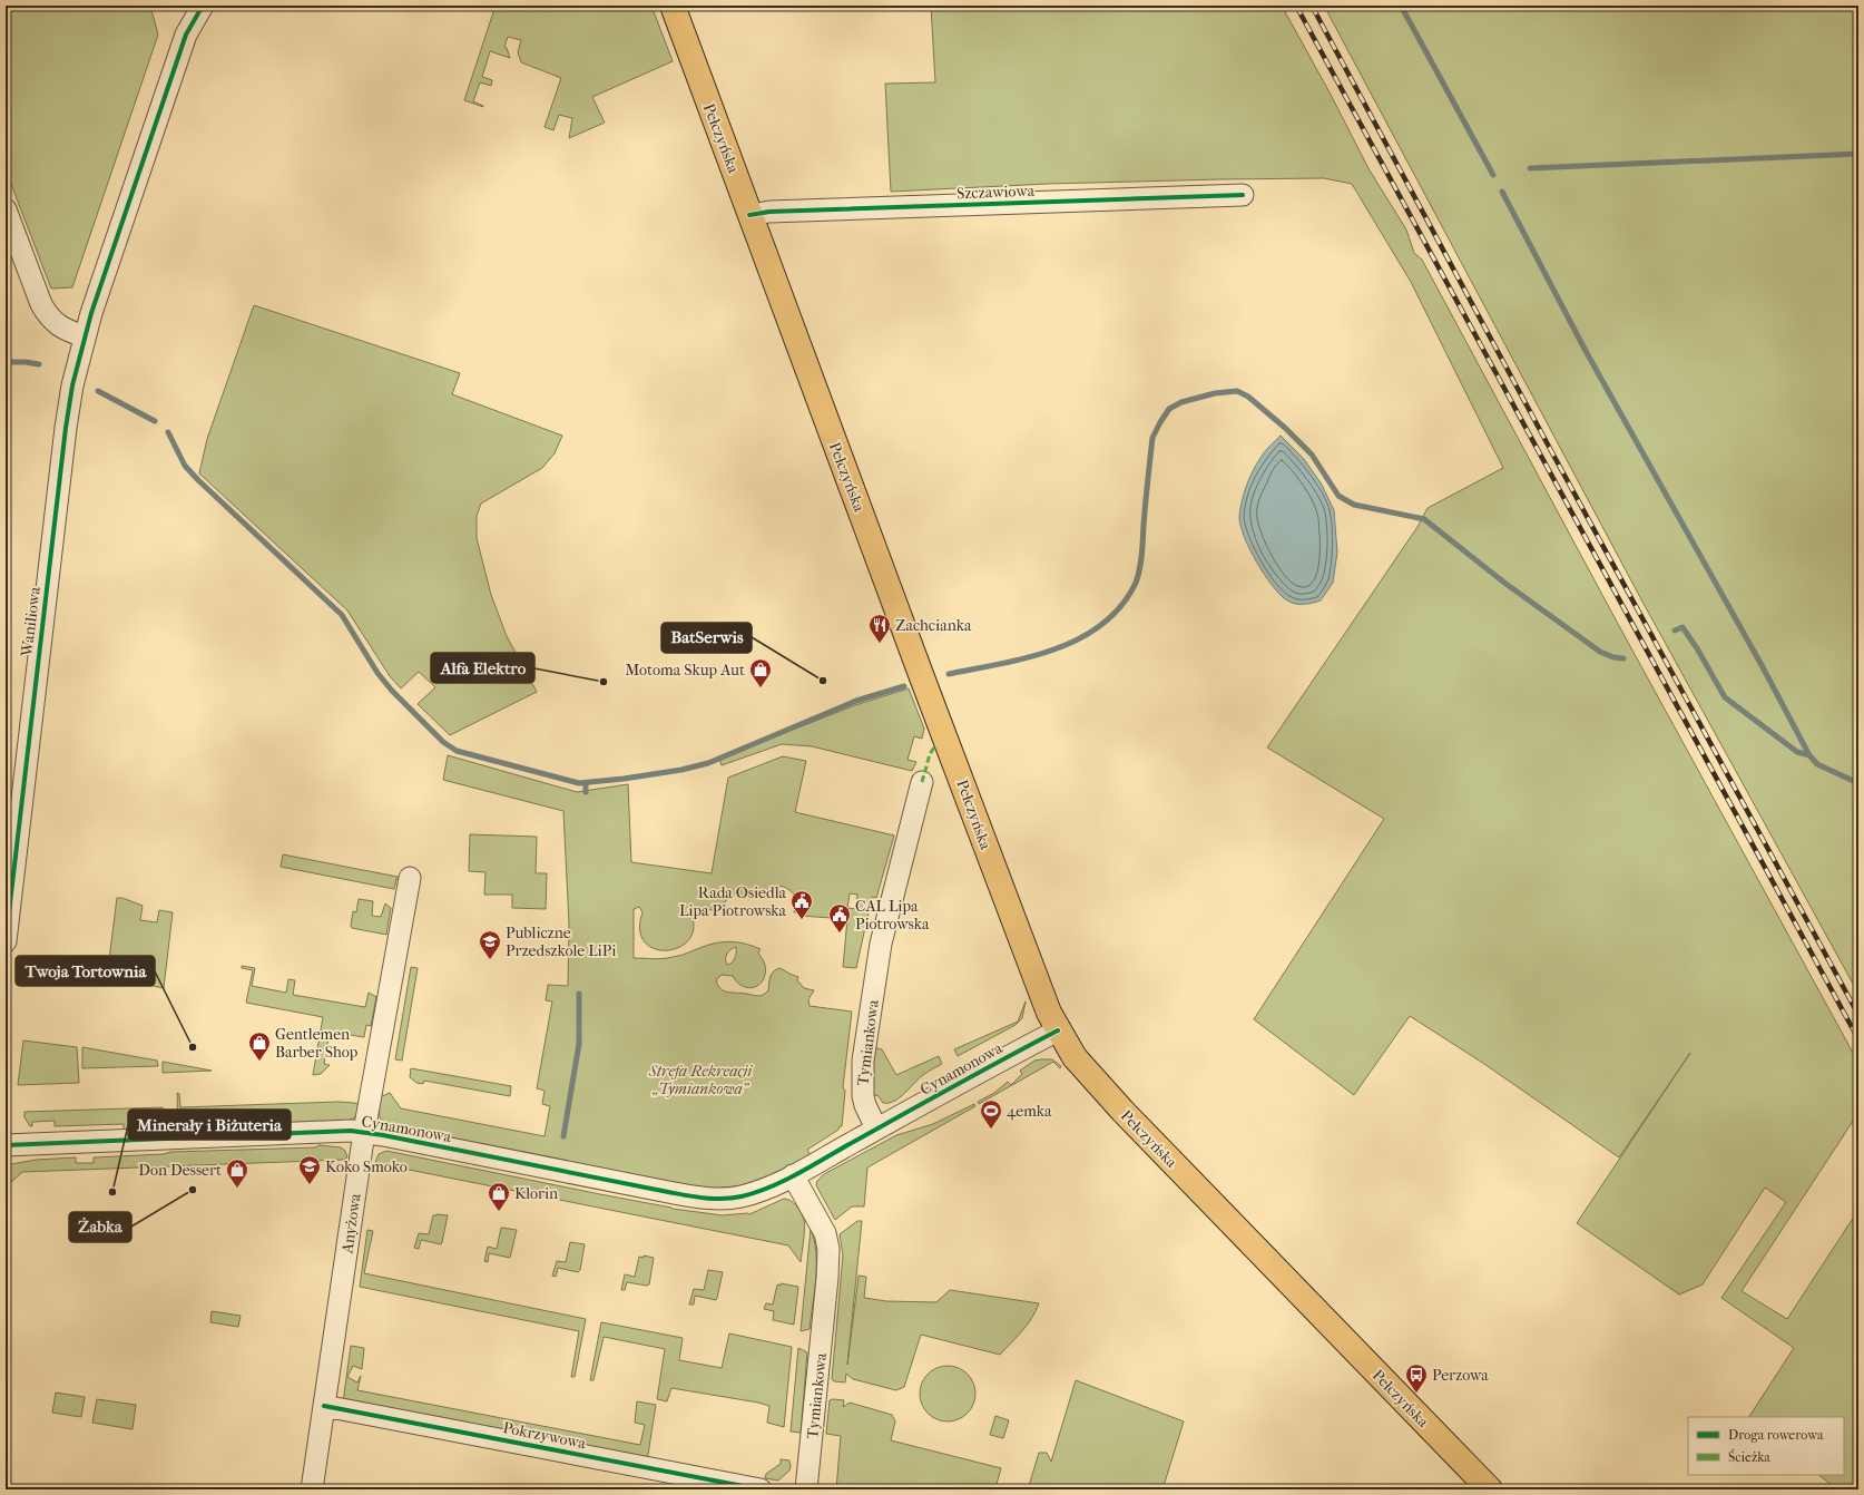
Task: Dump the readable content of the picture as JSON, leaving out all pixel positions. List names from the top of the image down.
{
  "streets": {
    "main road": ["Pełczyńska"],
    "street": [
      "Szczawiowa",
      "Waniliowa",
      "Tymiankowa",
      "Cynamonowa",
      "Anyżowa",
      "Pokrzywowa"
    ]
  },
  "crossings": [
    ["Pełczyńska", "Szczawiowa"],
    ["Pełczyńska", "Cynamonowa"],
    ["Tymiankowa", "Cynamonowa"],
    ["Cynamonowa", "Anyżowa"],
    ["Anyżowa", "Pokrzywowa"]
  ],
  "parks": ["Strefa Rekreacji „Tymiankowa”"],
  "places": {
    "restaurant": ["Zachcianka"],
    "other": [
      "BatSerwis",
      "Alfa Elektro",
      "Twoja Tortownia",
      "Żabka",
      "Minerały i Biżuteria"
    ],
    "shop": [
      "Motoma Skup Aut",
      "Gentlemen Barber Shop",
      "Don Dessert",
      "Klorin"
    ],
    "public building": ["Rada Osiedla Lipa Piotrowska", "CAL Lipa Piotrowska"],
    "school or university": ["Publiczne Przedszkole LiPi", "Koko Smoko"],
    "sports": ["4emka"],
    "bus stop": ["Perzowa"]
  },
  "legend": ["Droga rowerowa", "Ścieżka"]
}
